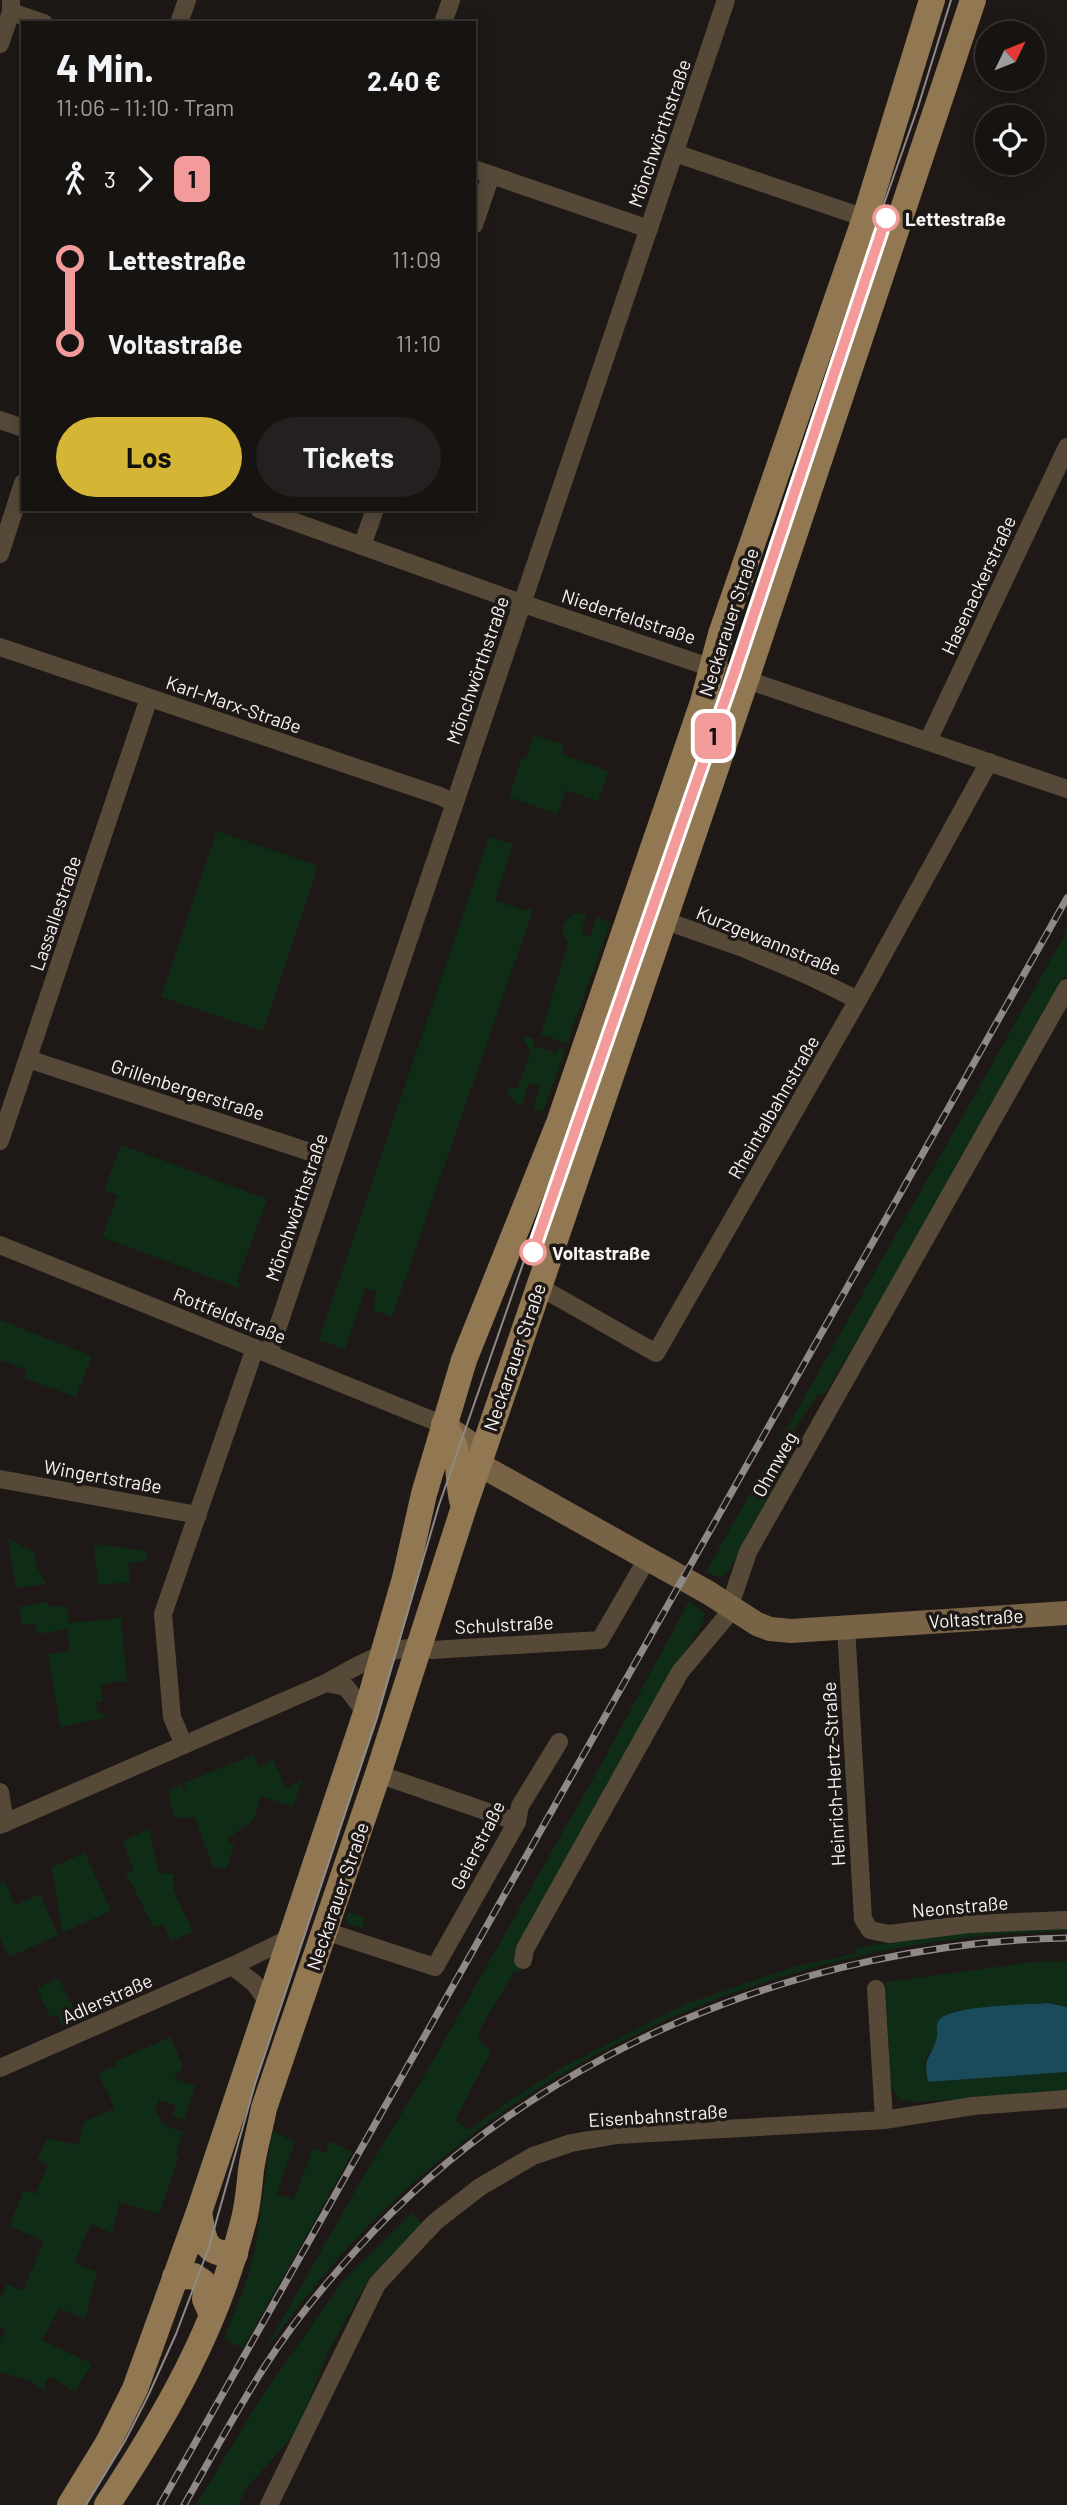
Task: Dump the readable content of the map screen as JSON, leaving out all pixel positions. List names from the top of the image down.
{
  "streets": {
    "main road": ["Neckarauer Straße", "Voltastraße"],
    "street": [
      "Mönchwörthstraße",
      "Hasenackerstraße",
      "Niederfeldstraße",
      "Karl-Marx-Straße",
      "Lassallestraße",
      "Kurzgewannstraße",
      "Grillenbergerstraße",
      "Rheintalbahnstraße",
      "Rottfeldstraße",
      "Ohmweg",
      "Wingertstraße",
      "Schulstraße",
      "Heinrich-Hertz-Straße",
      "Geierstraße",
      "Neonstraße",
      "Adlerstraße",
      "Eisenbahnstraße"
    ]
  },
  "crossings": [
    ["Mönchwörthstraße", "Niederfeldstraße"],
    ["Mönchwörthstraße", "Karl-Marx-Straße"],
    ["Mönchwörthstraße", "Grillenbergerstraße"],
    ["Mönchwörthstraße", "Rottfeldstraße"],
    ["Mönchwörthstraße", "Wingertstraße"],
    ["Mönchwörthstraße", "Schulstraße"],
    ["Hasenackerstraße", "Niederfeldstraße"],
    ["Niederfeldstraße", "Neckarauer Straße"],
    ["Niederfeldstraße", "Rheintalbahnstraße"],
    ["Neckarauer Straße", "Kurzgewannstraße"],
    ["Neckarauer Straße", "Rheintalbahnstraße"],
    ["Neckarauer Straße", "Rottfeldstraße"],
    ["Neckarauer Straße", "Voltastraße"],
    ["Neckarauer Straße", "Schulstraße"],
    ["Neckarauer Straße", "Geierstraße"],
    ["Neckarauer Straße", "Adlerstraße"],
    ["Karl-Marx-Straße", "Lassallestraße"],
    ["Lassallestraße", "Grillenbergerstraße"],
    ["Kurzgewannstraße", "Rheintalbahnstraße"],
    ["Rottfeldstraße", "Voltastraße"],
    ["Ohmweg", "Voltastraße"],
    ["Voltastraße", "Schulstraße"],
    ["Voltastraße", "Heinrich-Hertz-Straße"],
    ["Heinrich-Hertz-Straße", "Neonstraße"]
  ],
  "places": ["Lettestraße", "Voltastraße"],
  "lines": ["tram line 1"],
  "north": "top right",
  "page": {
    "on_map": "1",
    "heading": ["4 Min.", "11:06 – 11:10 · Tram", "2.40 €"],
    "legs": ["3", "1"],
    "list": [
      {
        "name": "Lettestraße",
        "value": "11:09"
      },
      {
        "name": "Voltastraße",
        "value": "11:10"
      }
    ],
    "buttons": ["Los", "Tickets"]
  }
}
